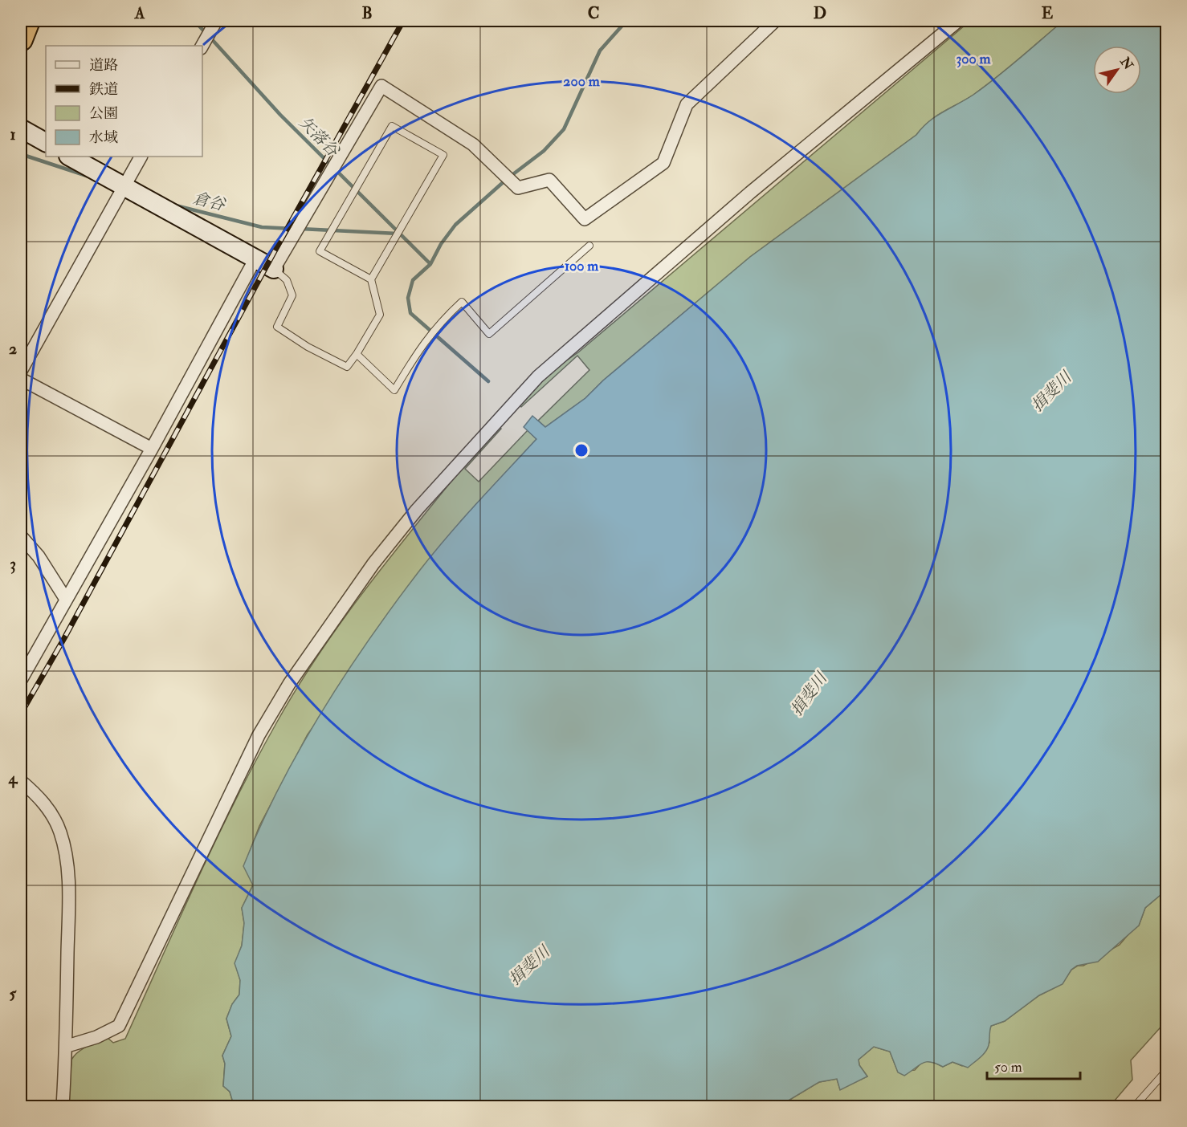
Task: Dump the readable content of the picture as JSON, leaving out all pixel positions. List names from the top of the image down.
{
  "water": ["矢落谷", "倉谷", "揖斐川"],
  "legend": [
    "道路",
    "鉄道",
    "公園",
    "水域"
  ],
  "scale_bar": "50 m",
  "north": "top right",
  "grid": {
    "columns": [
      "A",
      "B",
      "C",
      "D",
      "E"
    ],
    "rows": [
      "1",
      "2",
      "3",
      "4",
      "5"
    ]
  },
  "rings": ["300 m", "200 m", "100 m"]
}
